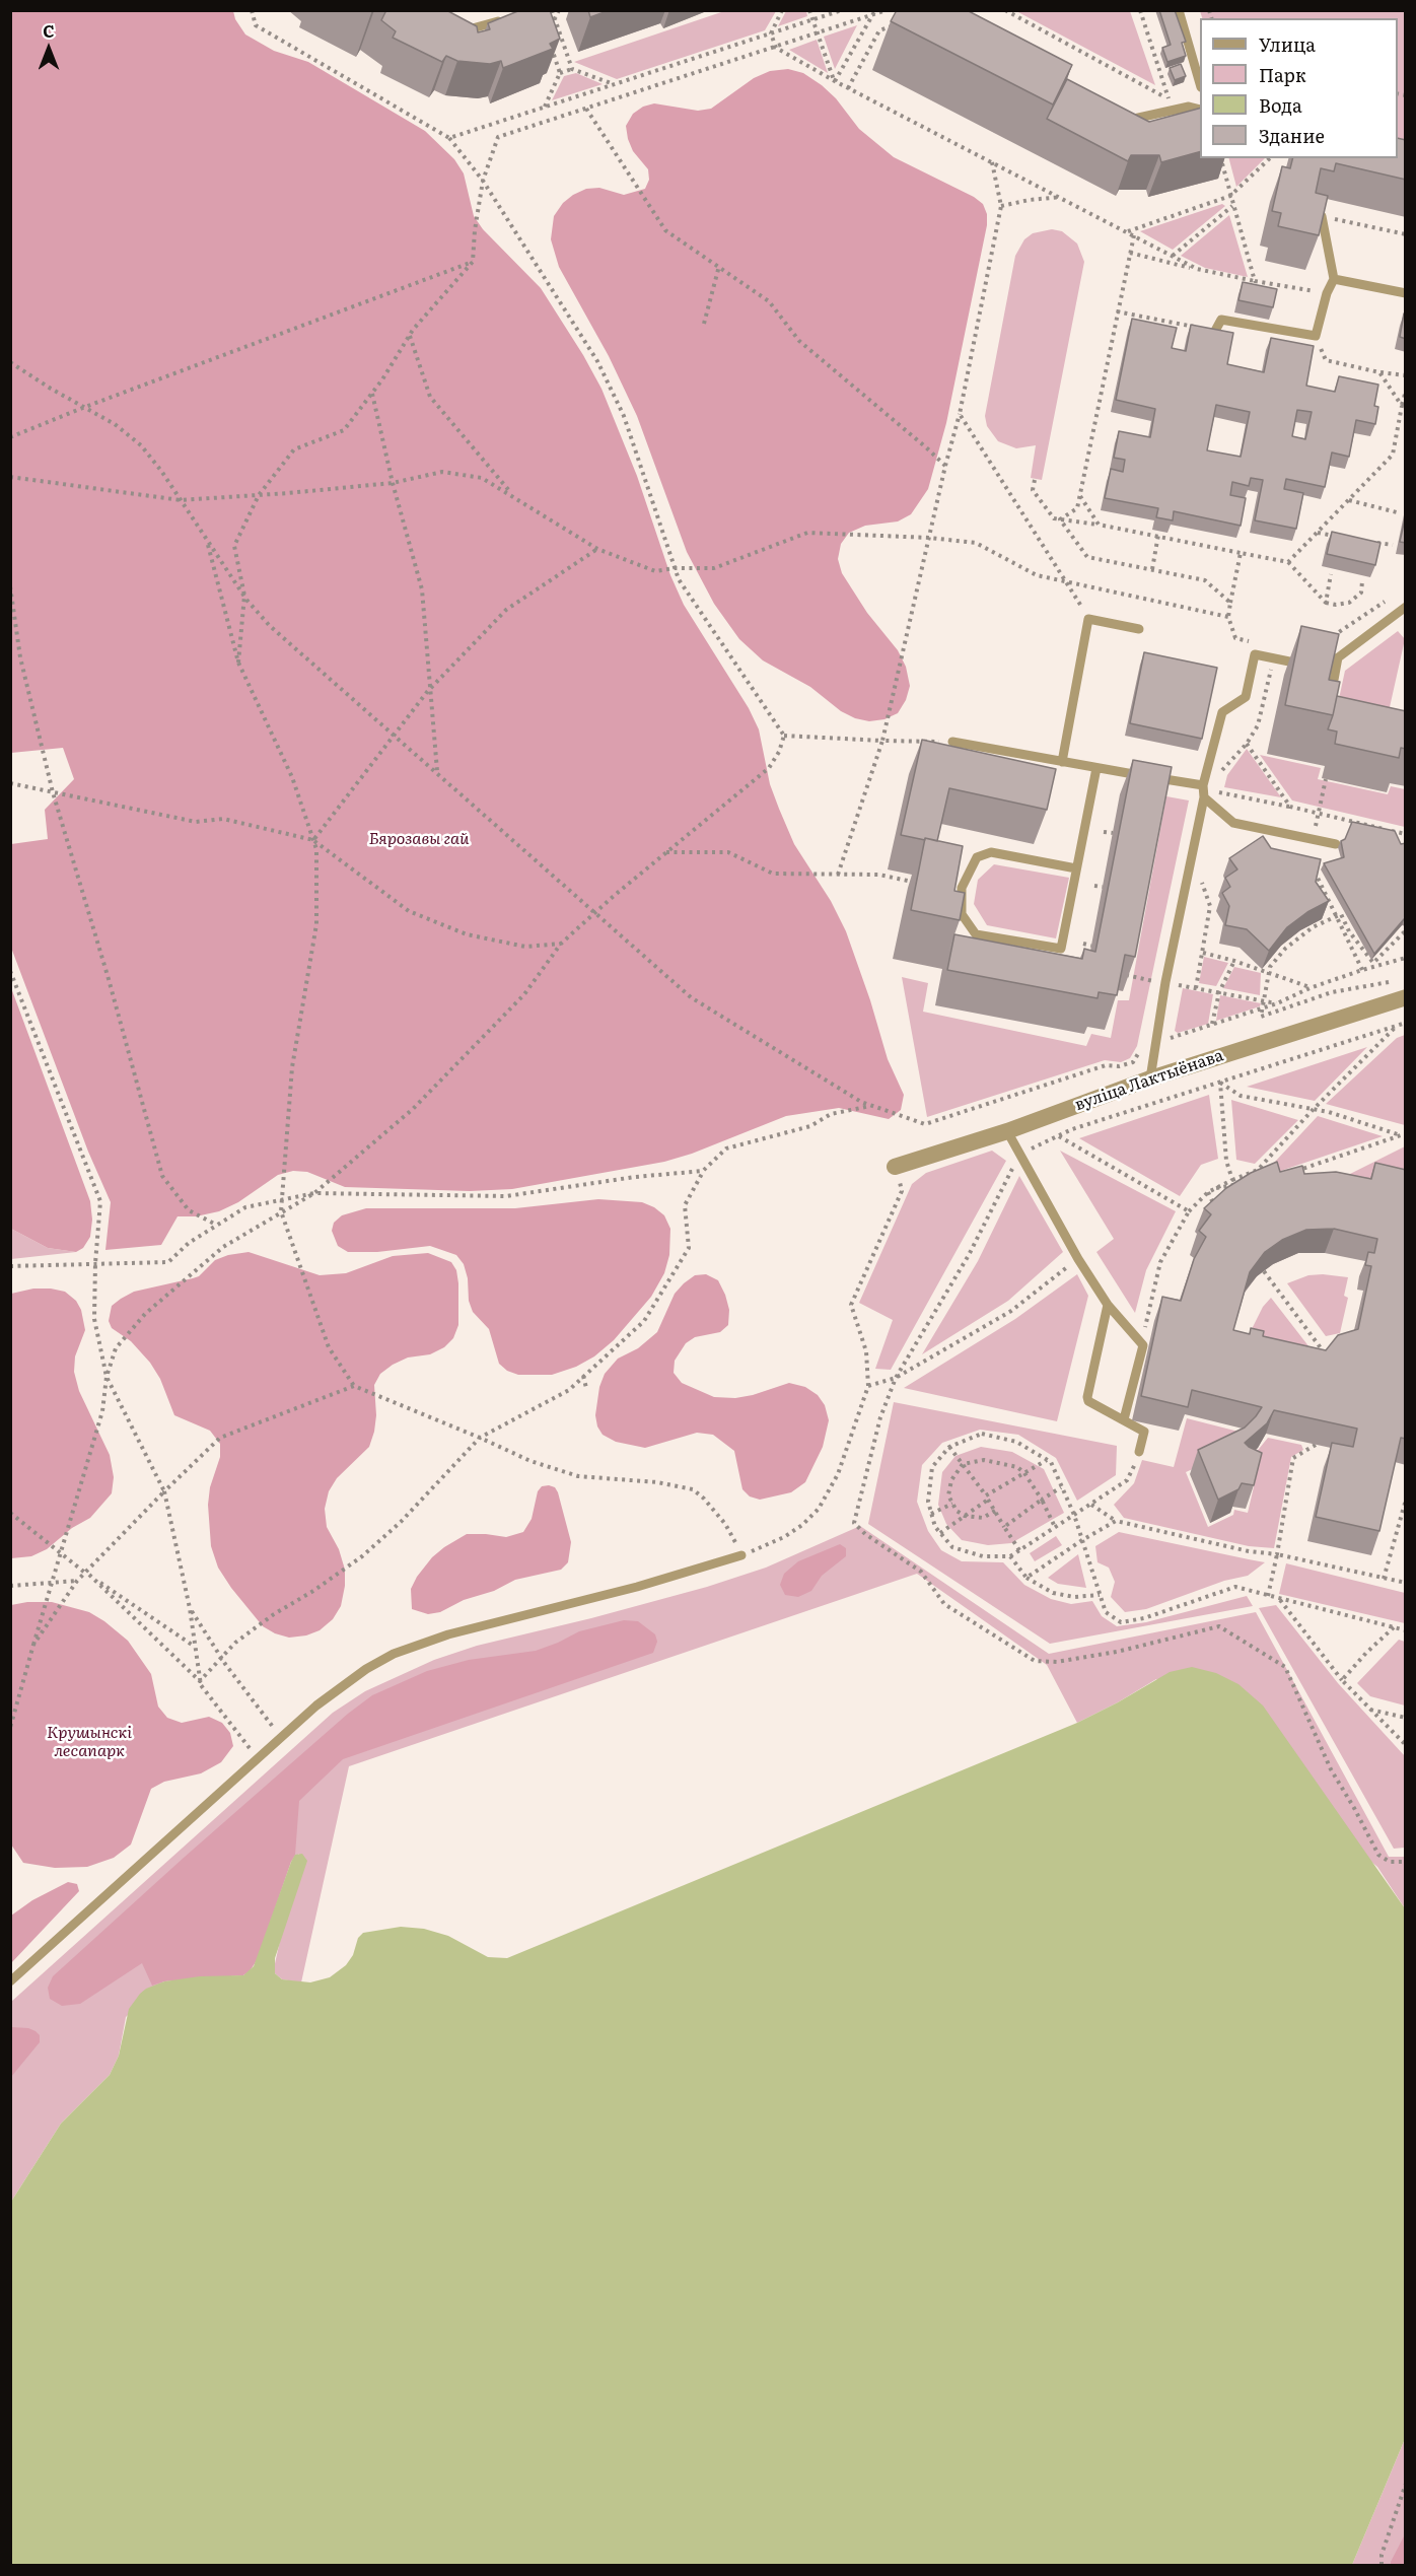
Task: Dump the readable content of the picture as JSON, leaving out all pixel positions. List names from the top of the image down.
{
  "streets": {
    "street": ["вуліца Лактыёнава"]
  },
  "parks": ["Бярозавы гай", "Крушынскі лесапарк"],
  "legend": [
    "Улица",
    "Парк",
    "Вода",
    "Здание"
  ],
  "north": "top"
}
